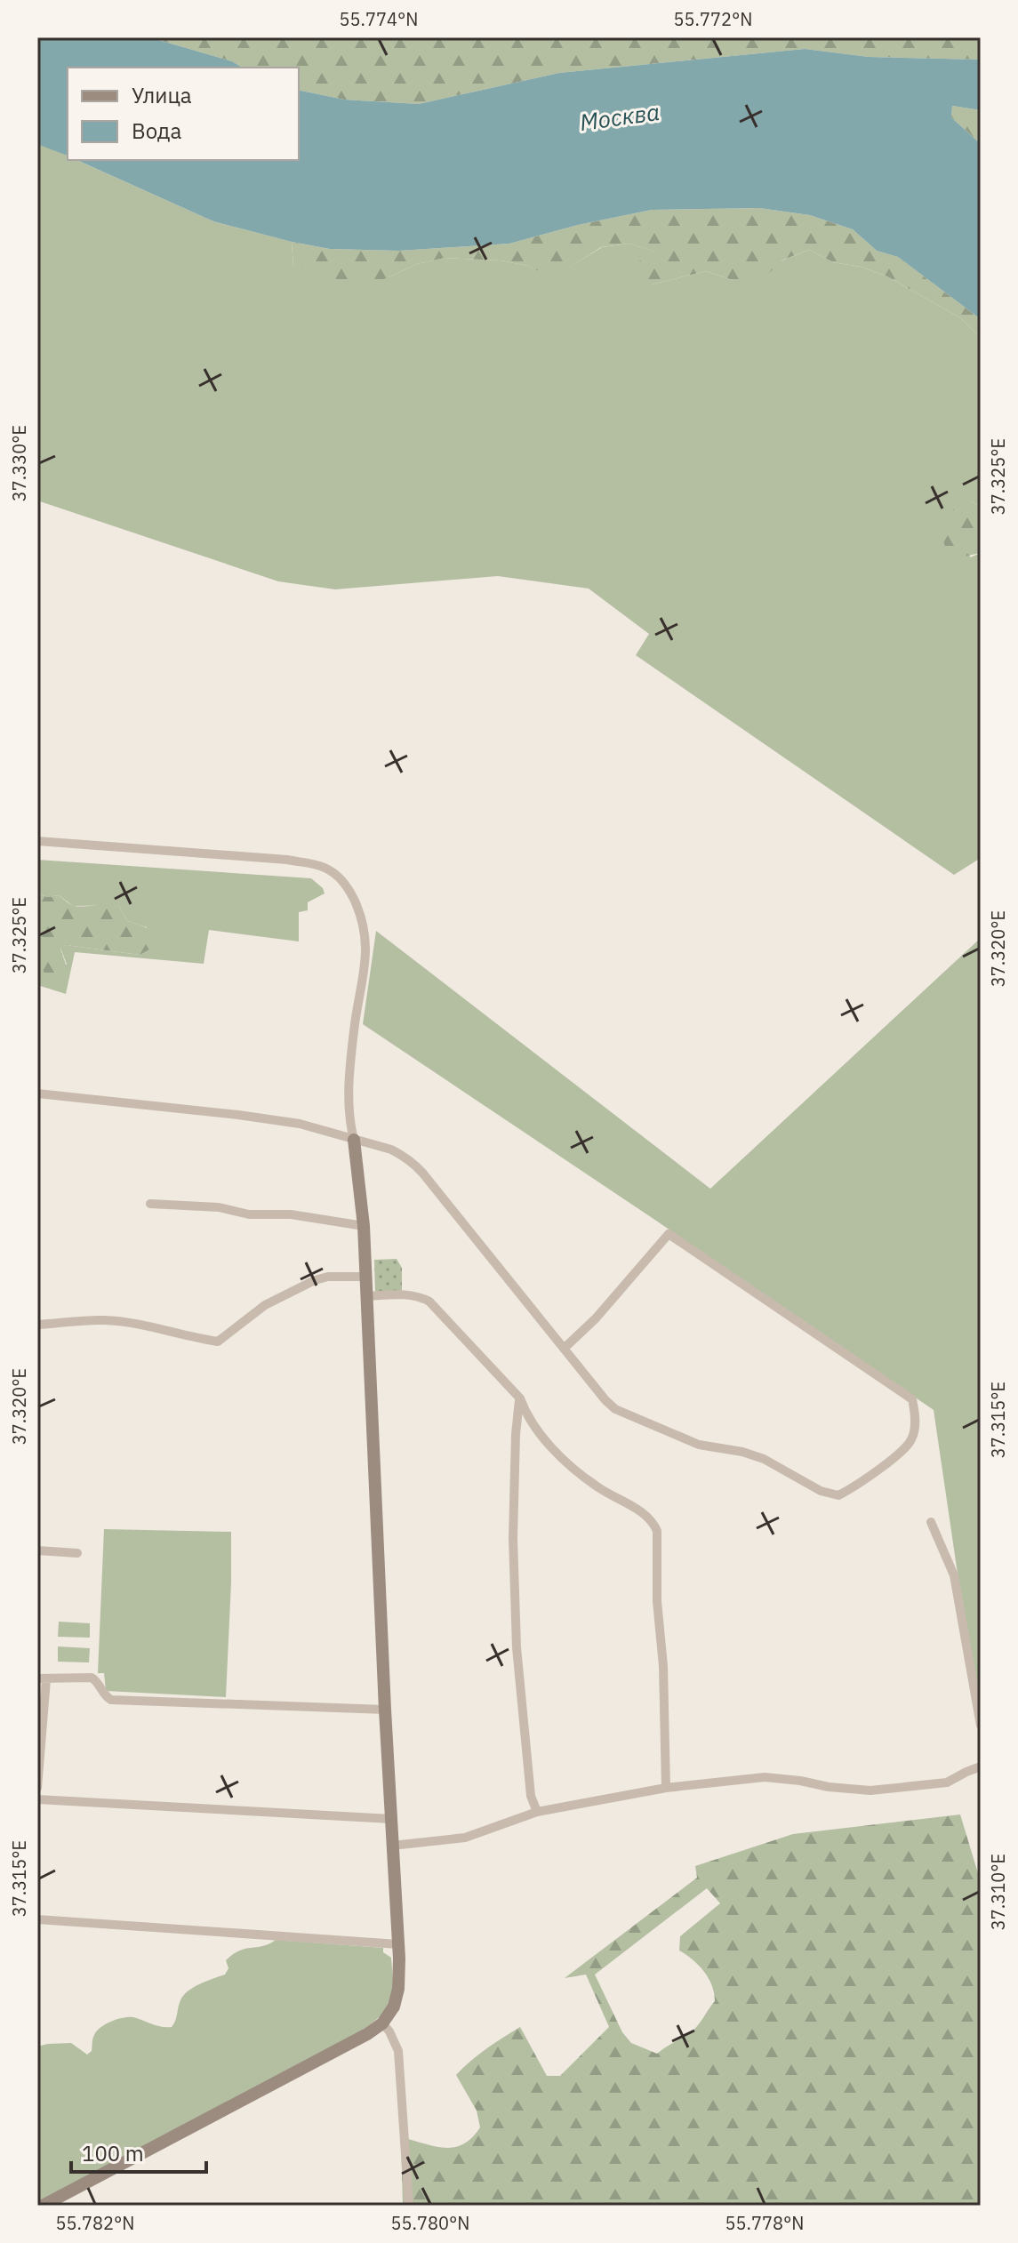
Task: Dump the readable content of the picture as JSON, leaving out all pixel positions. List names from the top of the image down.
{
  "water": ["Москва"],
  "legend": ["Улица", "Вода"],
  "scale_bar": "100 m",
  "coordinates": [
    "55.774°N",
    "55.772°N",
    "37.330°E",
    "37.325°E",
    "37.320°E",
    "37.315°E",
    "37.310°E",
    "55.782°N",
    "55.780°N",
    "55.778°N"
  ]
}
